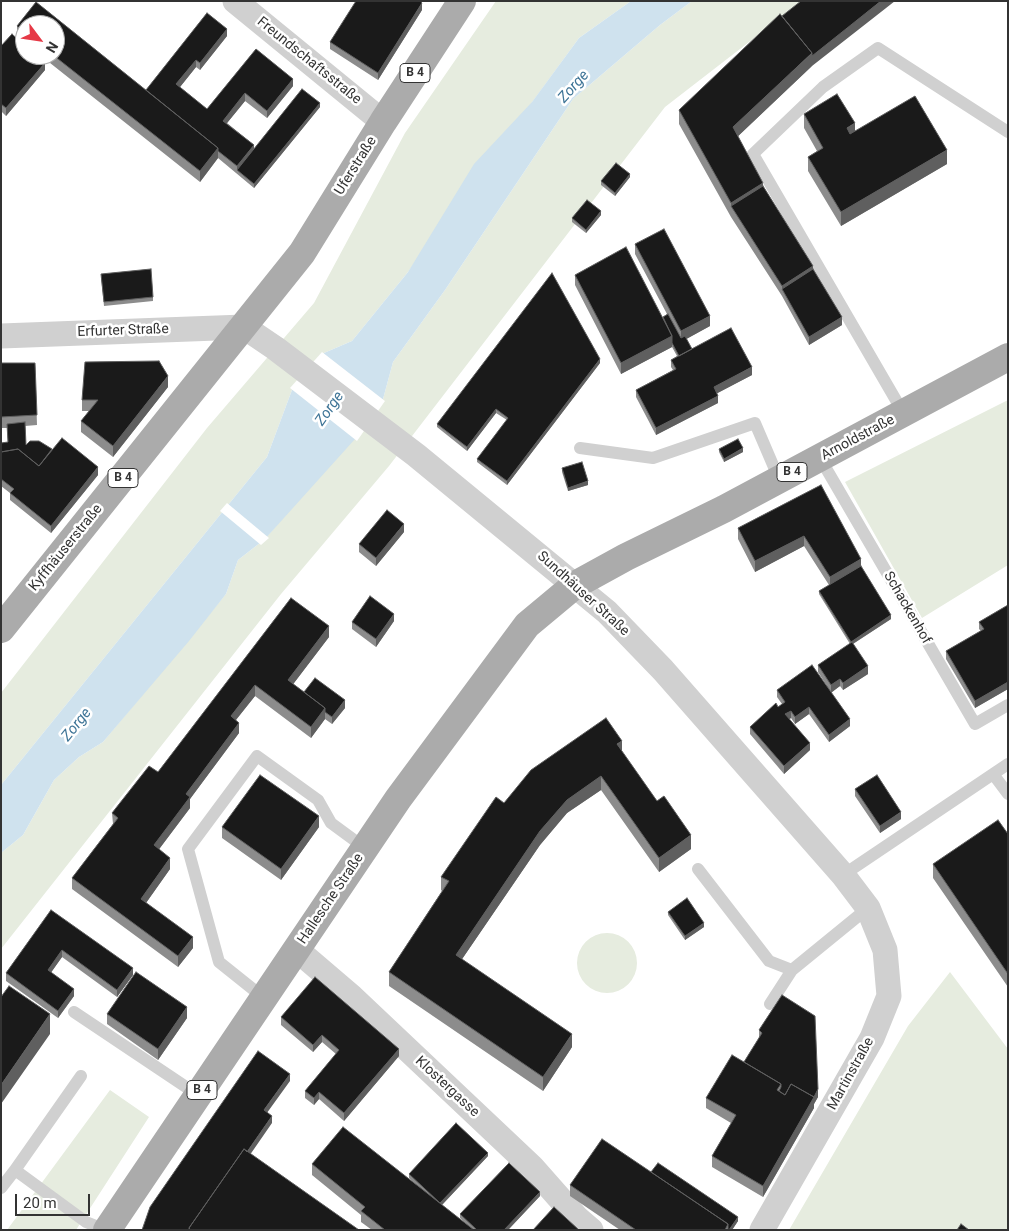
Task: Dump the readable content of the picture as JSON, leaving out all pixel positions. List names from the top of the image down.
{
  "streets": {
    "main road": [
      "B 4",
      "Uferstraße",
      "Arnoldstraße",
      "Kyffhäuserstraße",
      "Hallesche Straße"
    ],
    "street": [
      "Freundschaftsstraße",
      "Erfurter Straße",
      "Sundhäuser Straße",
      "Martinstraße",
      "Klostergasse"
    ],
    "lane": ["Schackenhof"]
  },
  "crossings": [
    ["Freundschaftsstraße", "Uferstraße"],
    ["Uferstraße", "Erfurter Straße"],
    ["Uferstraße", "Kyffhäuserstraße"],
    ["Uferstraße", "Sundhäuser Straße"],
    ["Erfurter Straße", "Kyffhäuserstraße"],
    ["Erfurter Straße", "Sundhäuser Straße"],
    ["Arnoldstraße", "Sundhäuser Straße"],
    ["Arnoldstraße", "Schackenhof"],
    ["Arnoldstraße", "Hallesche Straße"],
    ["Kyffhäuserstraße", "Sundhäuser Straße"],
    ["Sundhäuser Straße", "Hallesche Straße"],
    ["Sundhäuser Straße", "Martinstraße"],
    ["Hallesche Straße", "Klostergasse"]
  ],
  "water": ["Zorge"],
  "scale_bar": "20 m",
  "north": "bottom right"
}
